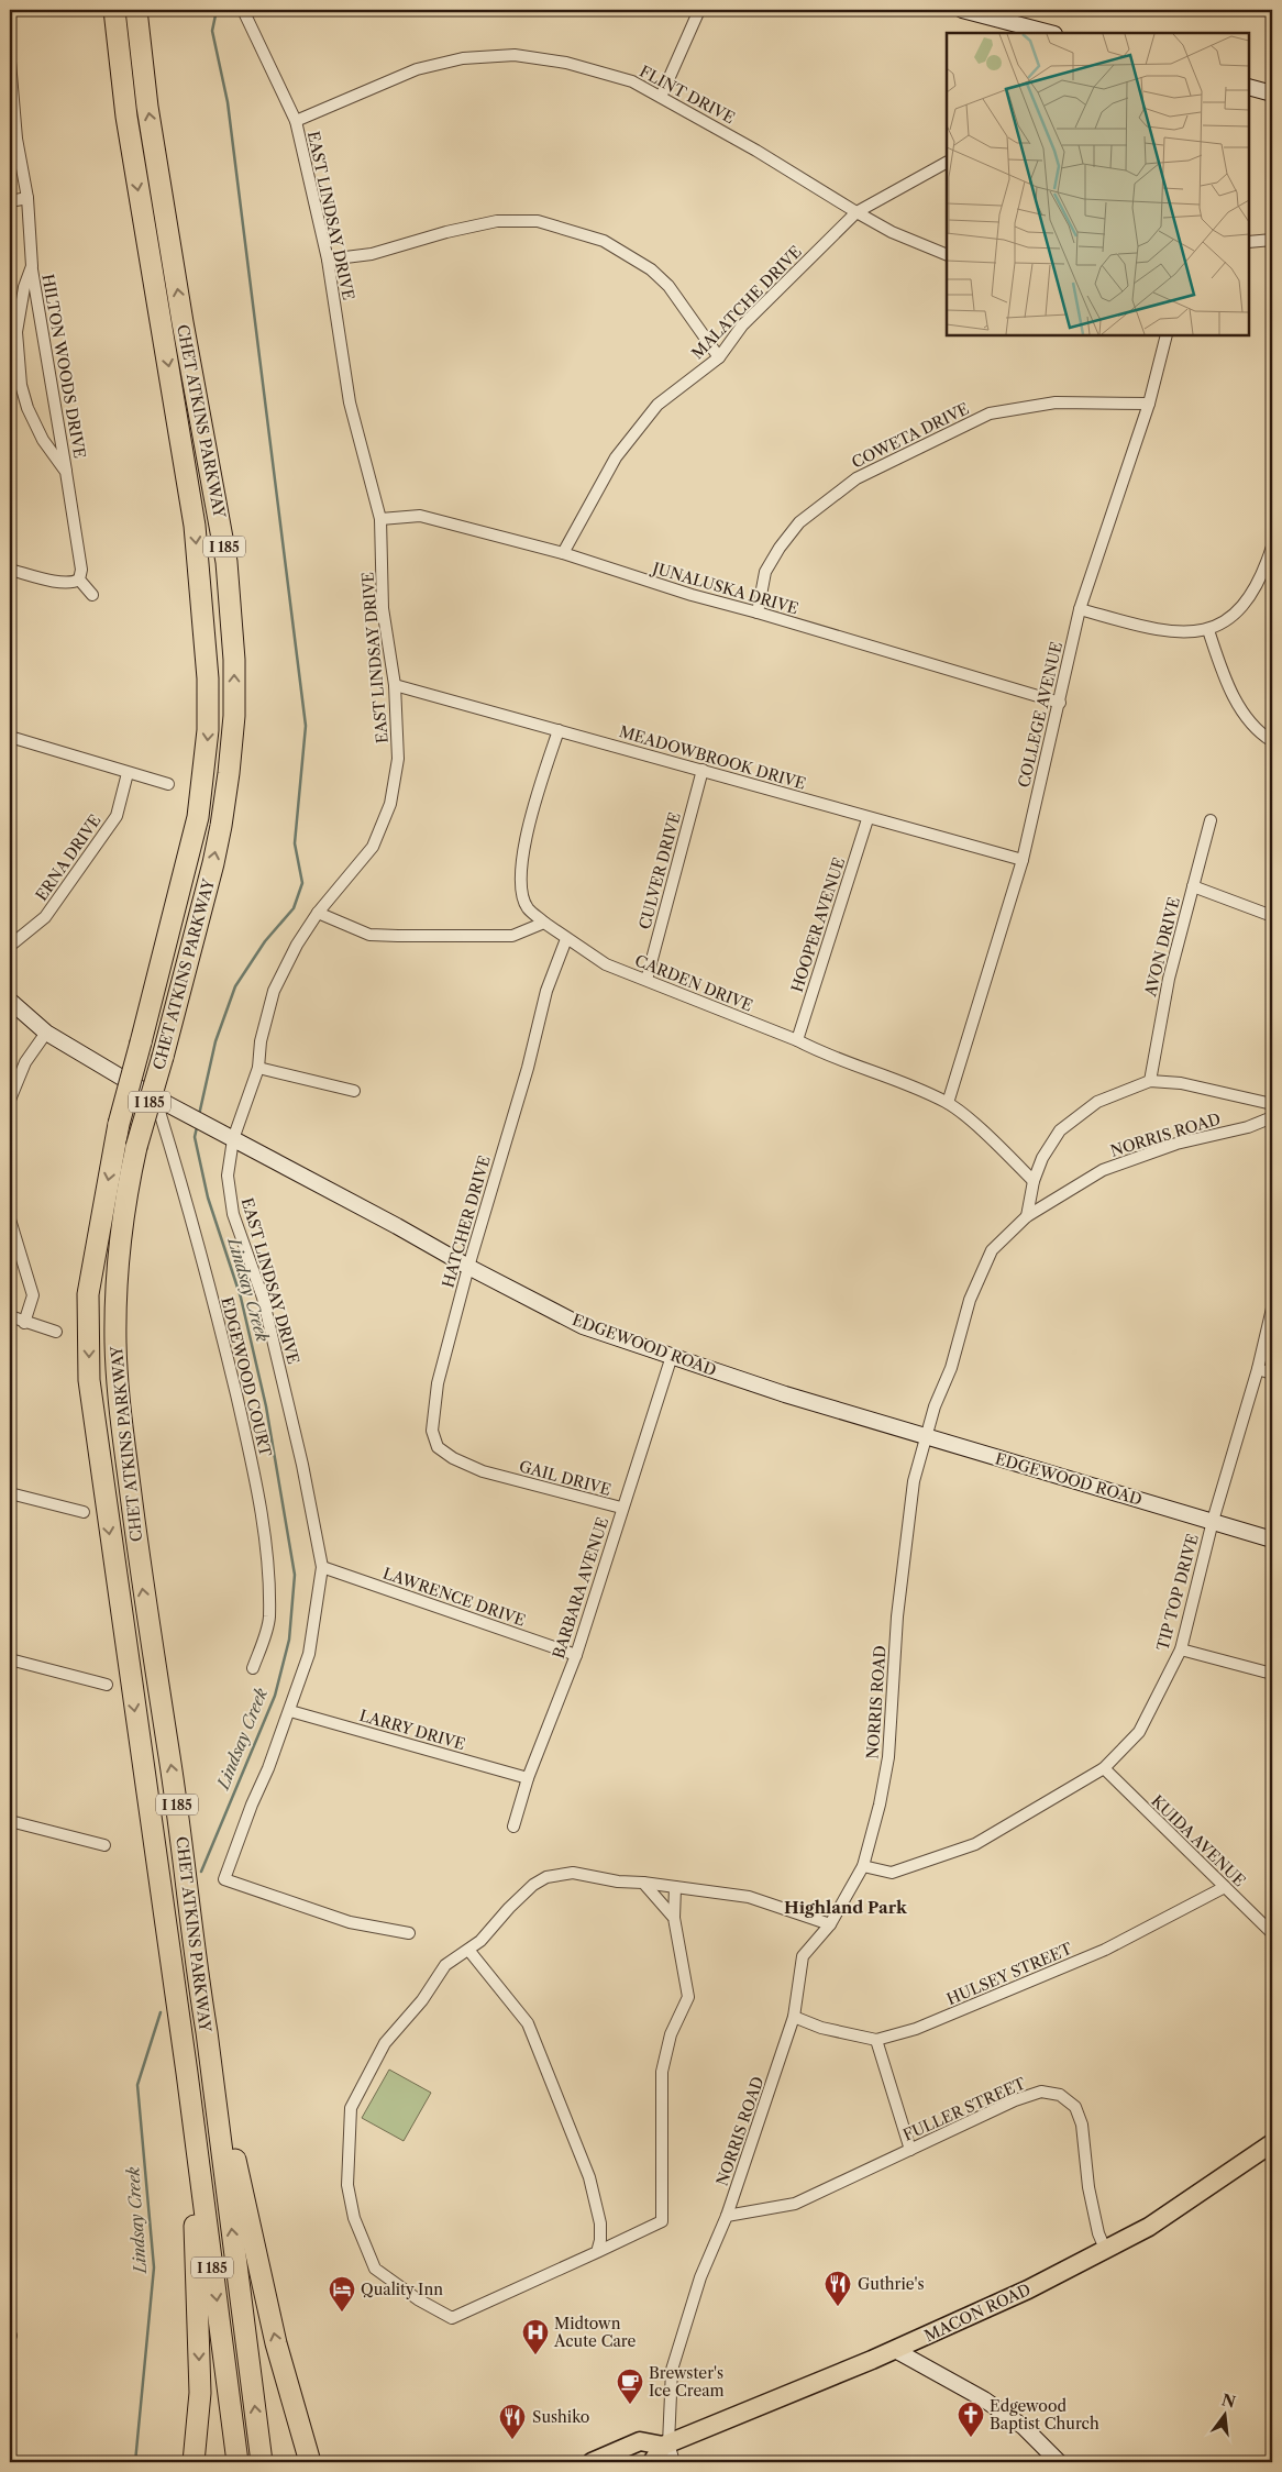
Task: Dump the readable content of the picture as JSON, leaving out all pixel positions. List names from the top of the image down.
{
  "streets": {
    "highway": ["CHET ATKINS PARKWAY", "I 185"],
    "main road": ["MACON ROAD"],
    "street": [
      "FLINT DRIVE",
      "EAST LINDSAY DRIVE",
      "MALATCHE DRIVE",
      "HILTON WOODS DRIVE",
      "COWETA DRIVE",
      "JUNALUSKA DRIVE",
      "COLLEGE AVENUE",
      "MEADOWBROOK DRIVE",
      "ERNA DRIVE",
      "CULVER DRIVE",
      "HOOPER AVENUE",
      "AVON DRIVE",
      "CARDEN DRIVE",
      "NORRIS ROAD",
      "HATCHER DRIVE",
      "EDGEWOOD ROAD",
      "EDGEWOOD COURT",
      "GAIL DRIVE",
      "BARBARA AVENUE",
      "TIP TOP DRIVE",
      "LAWRENCE DRIVE",
      "LARRY DRIVE",
      "KUIDA AVENUE",
      "HULSEY STREET",
      "FULLER STREET"
    ]
  },
  "crossings": [
    ["FLINT DRIVE", "EAST LINDSAY DRIVE"],
    ["FLINT DRIVE", "MALATCHE DRIVE"],
    ["EAST LINDSAY DRIVE", "JUNALUSKA DRIVE"],
    ["EAST LINDSAY DRIVE", "MEADOWBROOK DRIVE"],
    ["EAST LINDSAY DRIVE", "EDGEWOOD ROAD"],
    ["EAST LINDSAY DRIVE", "LAWRENCE DRIVE"],
    ["EAST LINDSAY DRIVE", "LARRY DRIVE"],
    ["MALATCHE DRIVE", "JUNALUSKA DRIVE"],
    ["COWETA DRIVE", "JUNALUSKA DRIVE"],
    ["COWETA DRIVE", "COLLEGE AVENUE"],
    ["JUNALUSKA DRIVE", "COLLEGE AVENUE"],
    ["COLLEGE AVENUE", "MEADOWBROOK DRIVE"],
    ["COLLEGE AVENUE", "CARDEN DRIVE"],
    ["MEADOWBROOK DRIVE", "CULVER DRIVE"],
    ["MEADOWBROOK DRIVE", "HOOPER AVENUE"],
    ["CULVER DRIVE", "CARDEN DRIVE"],
    ["HOOPER AVENUE", "CARDEN DRIVE"],
    ["CARDEN DRIVE", "HATCHER DRIVE"],
    ["NORRIS ROAD", "EDGEWOOD ROAD"],
    ["NORRIS ROAD", "TIP TOP DRIVE"],
    ["NORRIS ROAD", "HULSEY STREET"],
    ["NORRIS ROAD", "FULLER STREET"],
    ["NORRIS ROAD", "MACON ROAD"],
    ["HATCHER DRIVE", "EDGEWOOD ROAD"],
    ["HATCHER DRIVE", "GAIL DRIVE"],
    ["EDGEWOOD ROAD", "EDGEWOOD COURT"],
    ["EDGEWOOD ROAD", "BARBARA AVENUE"],
    ["EDGEWOOD ROAD", "TIP TOP DRIVE"],
    ["GAIL DRIVE", "BARBARA AVENUE"],
    ["BARBARA AVENUE", "LAWRENCE DRIVE"],
    ["BARBARA AVENUE", "LARRY DRIVE"],
    ["TIP TOP DRIVE", "KUIDA AVENUE"],
    ["KUIDA AVENUE", "HULSEY STREET"],
    ["FULLER STREET", "MACON ROAD"]
  ],
  "districts": ["Highland Park"],
  "water": ["Lindsay Creek"],
  "places": {
    "restaurant": ["Guthrie's", "Sushiko"],
    "hotel": ["Quality Inn"],
    "hospital": ["Midtown Acute Care"],
    "cafe": ["Brewster's Ice Cream"],
    "church": ["Edgewood Baptist Church"]
  },
  "north": "top"
}
